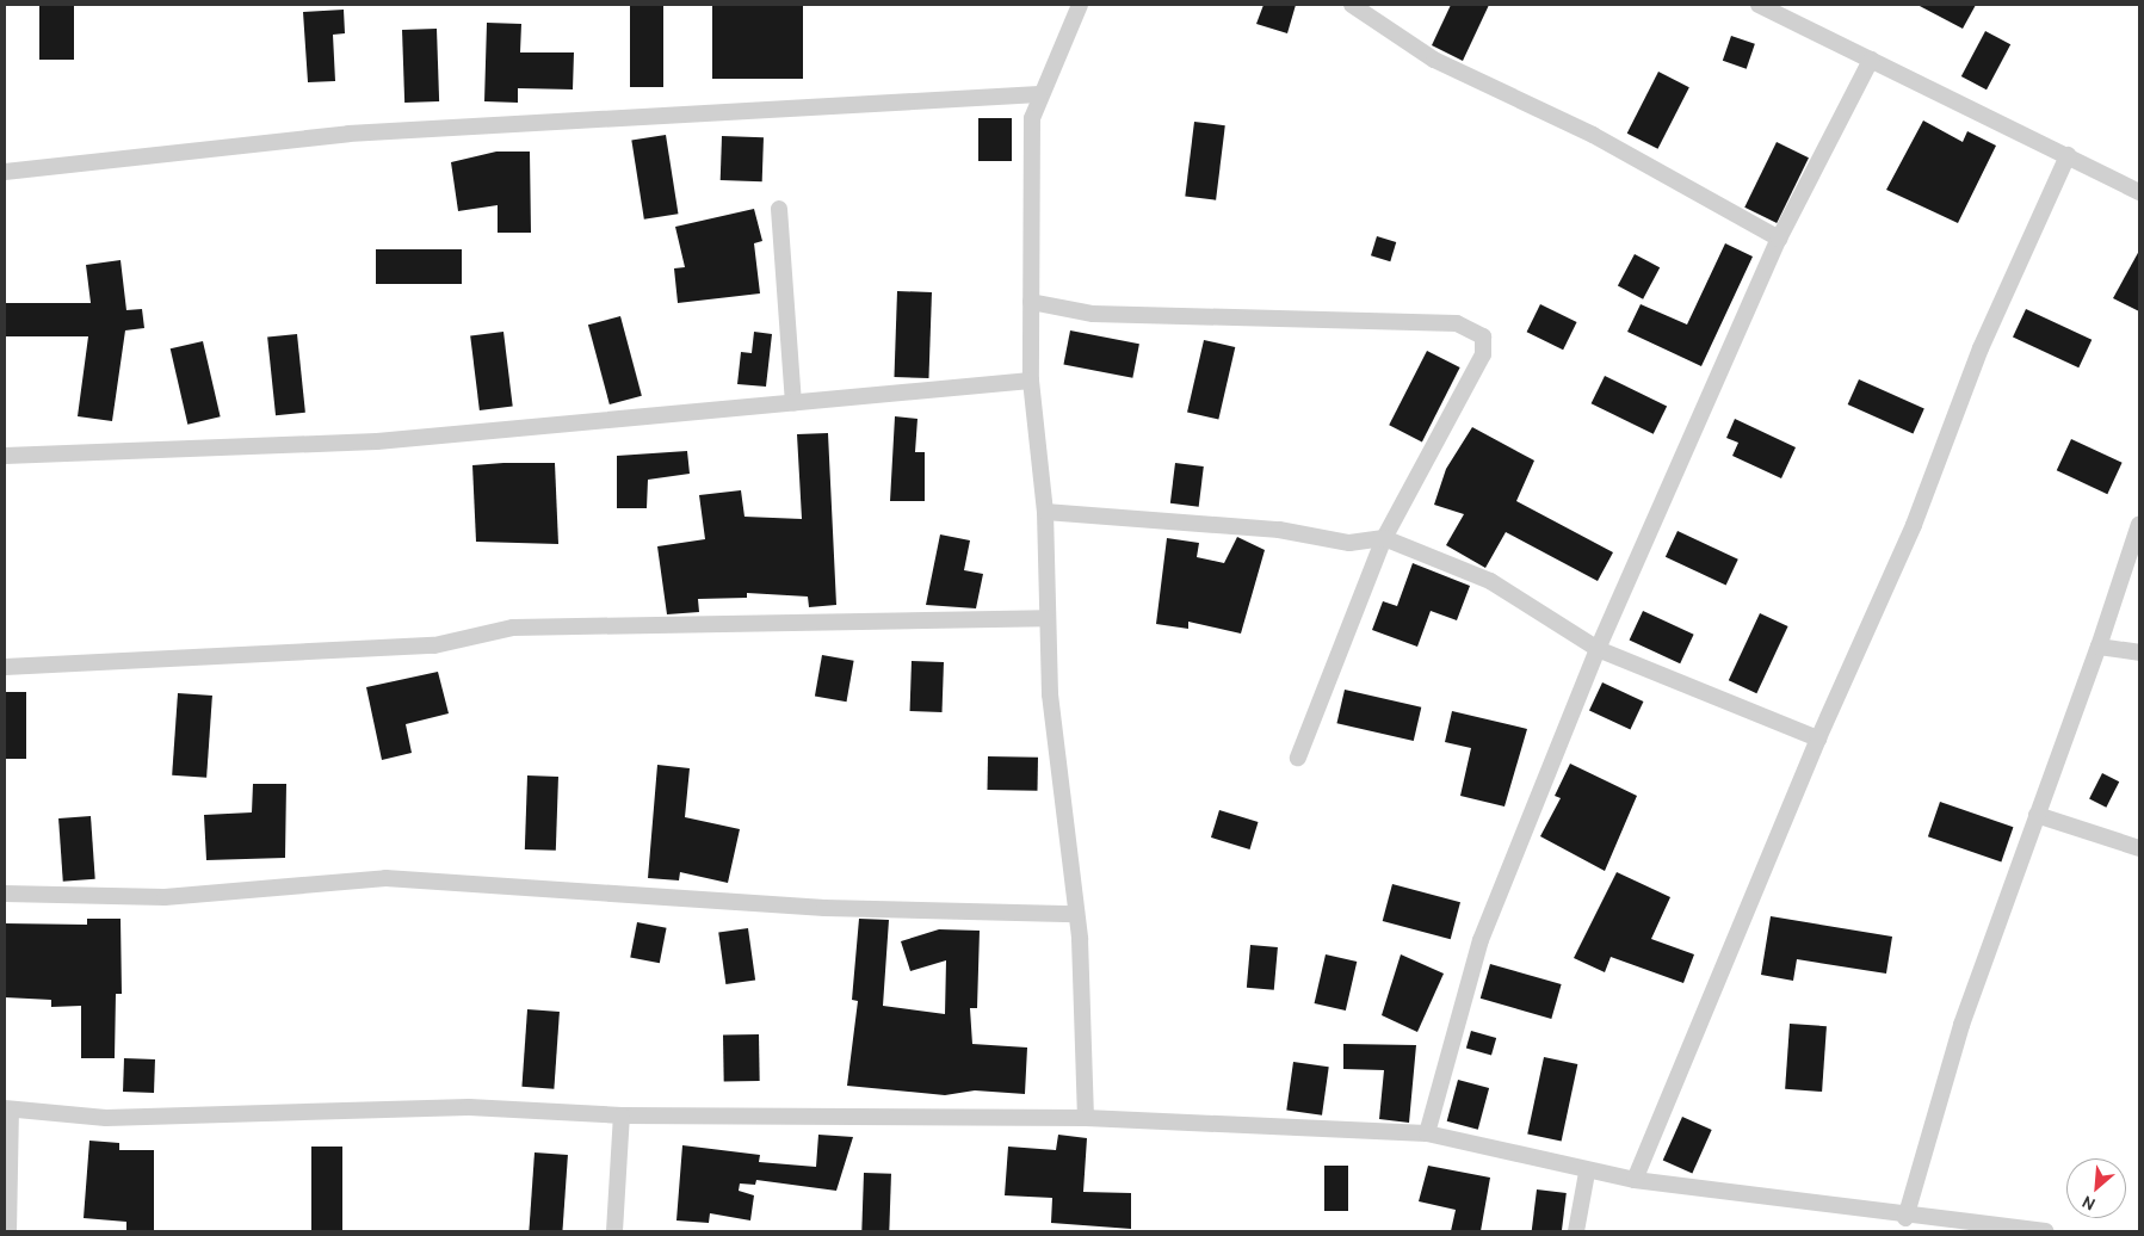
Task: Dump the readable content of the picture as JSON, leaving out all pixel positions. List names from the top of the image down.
{
  "north": "bottom left"
}
